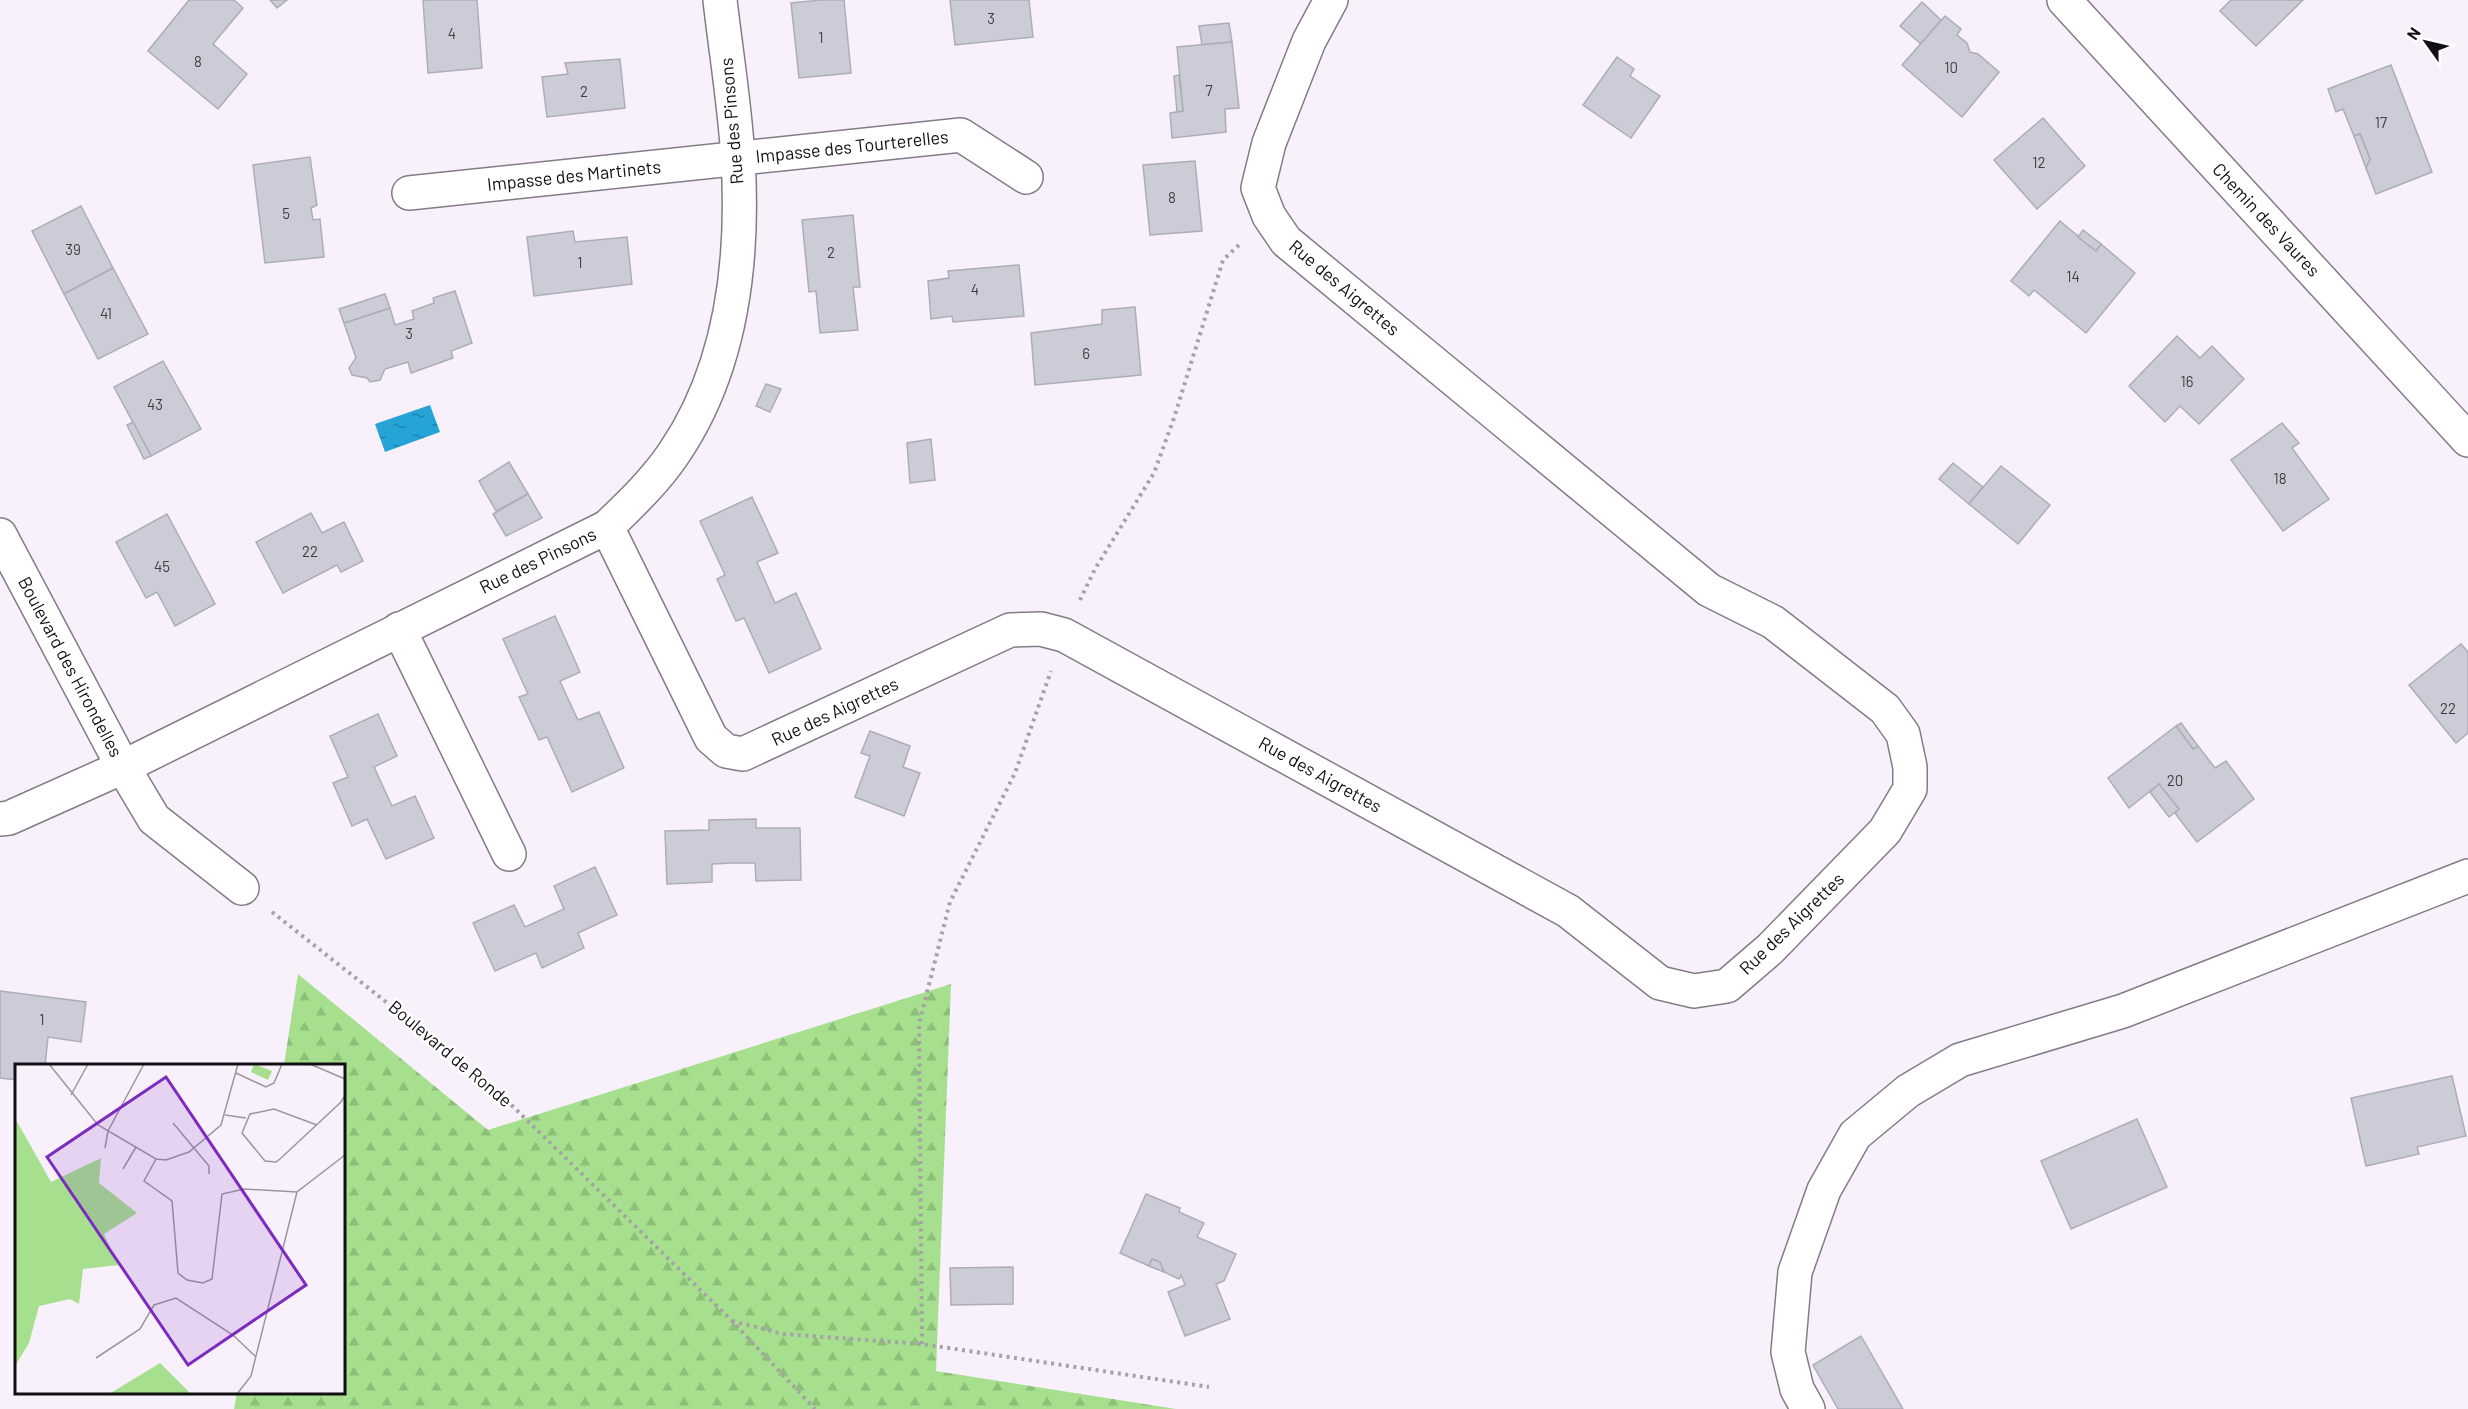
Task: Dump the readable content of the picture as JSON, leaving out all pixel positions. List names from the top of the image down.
{
  "streets": {
    "street": [
      "Rue des Pinsons",
      "Impasse des Tourterelles",
      "Impasse des Martinets",
      "Chemin des Vaures",
      "Rue des Aigrettes",
      "Boulevard des Hirondelles"
    ],
    "path": ["Boulevard de Ronde"]
  },
  "crossings": [
    ["Rue des Pinsons", "Impasse des Tourterelles"],
    ["Rue des Pinsons", "Impasse des Martinets"],
    ["Rue des Pinsons", "Rue des Aigrettes"],
    ["Rue des Pinsons", "Boulevard des Hirondelles"],
    ["Impasse des Tourterelles", "Impasse des Martinets"]
  ],
  "house_numbers": [
    "3",
    "4",
    "1",
    "8",
    "10",
    "7",
    "2",
    "17",
    "12",
    "8",
    "5",
    "39",
    "2",
    "1",
    "14",
    "4",
    "41",
    "3",
    "6",
    "16",
    "43",
    "18",
    "22",
    "45",
    "22",
    "20",
    "1"
  ],
  "north": "top left"
}
